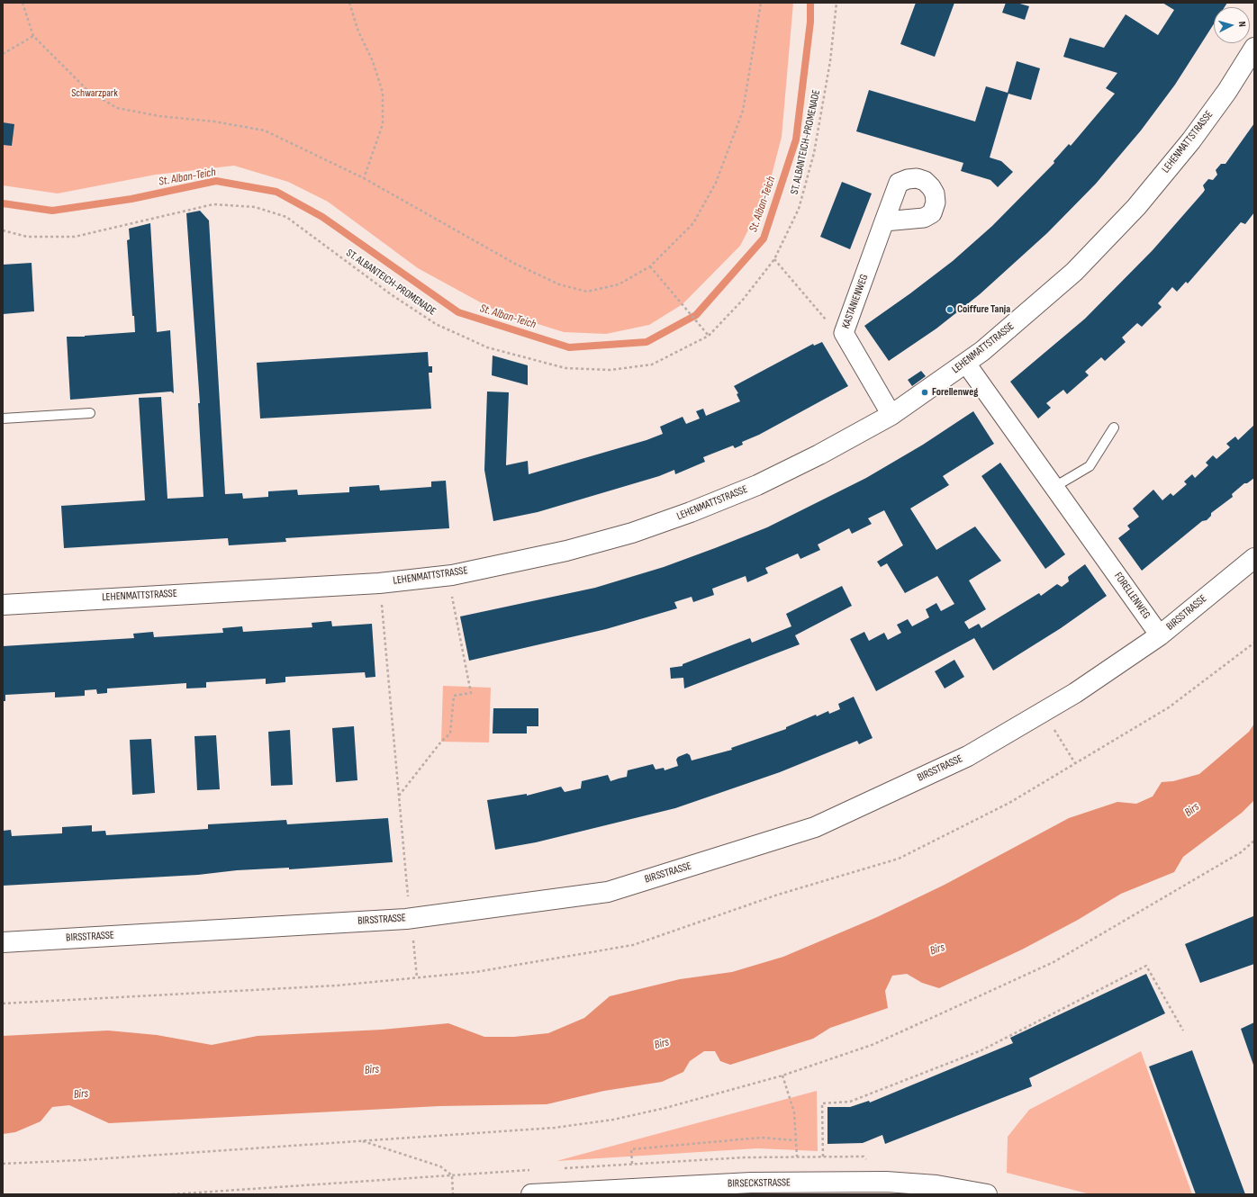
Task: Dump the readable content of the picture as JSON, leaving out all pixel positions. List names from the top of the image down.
{
  "streets": {
    "street": [
      "LEHENMATTSTRASSE",
      "KASTANIENWEG",
      "FORELLENWEG",
      "BIRSSTRASSE",
      "BIRSECKSTRASSE"
    ],
    "path": ["ST. ALBANTEICH-PROMENADE"]
  },
  "crossings": [
    ["LEHENMATTSTRASSE", "KASTANIENWEG"],
    ["LEHENMATTSTRASSE", "FORELLENWEG"],
    ["FORELLENWEG", "BIRSSTRASSE"]
  ],
  "water": ["St. Alban-Teich", "Birs"],
  "parks": ["Schwarzpark"],
  "places": ["Coiffure Tanja", "Forellenweg"],
  "north": "right"
}
